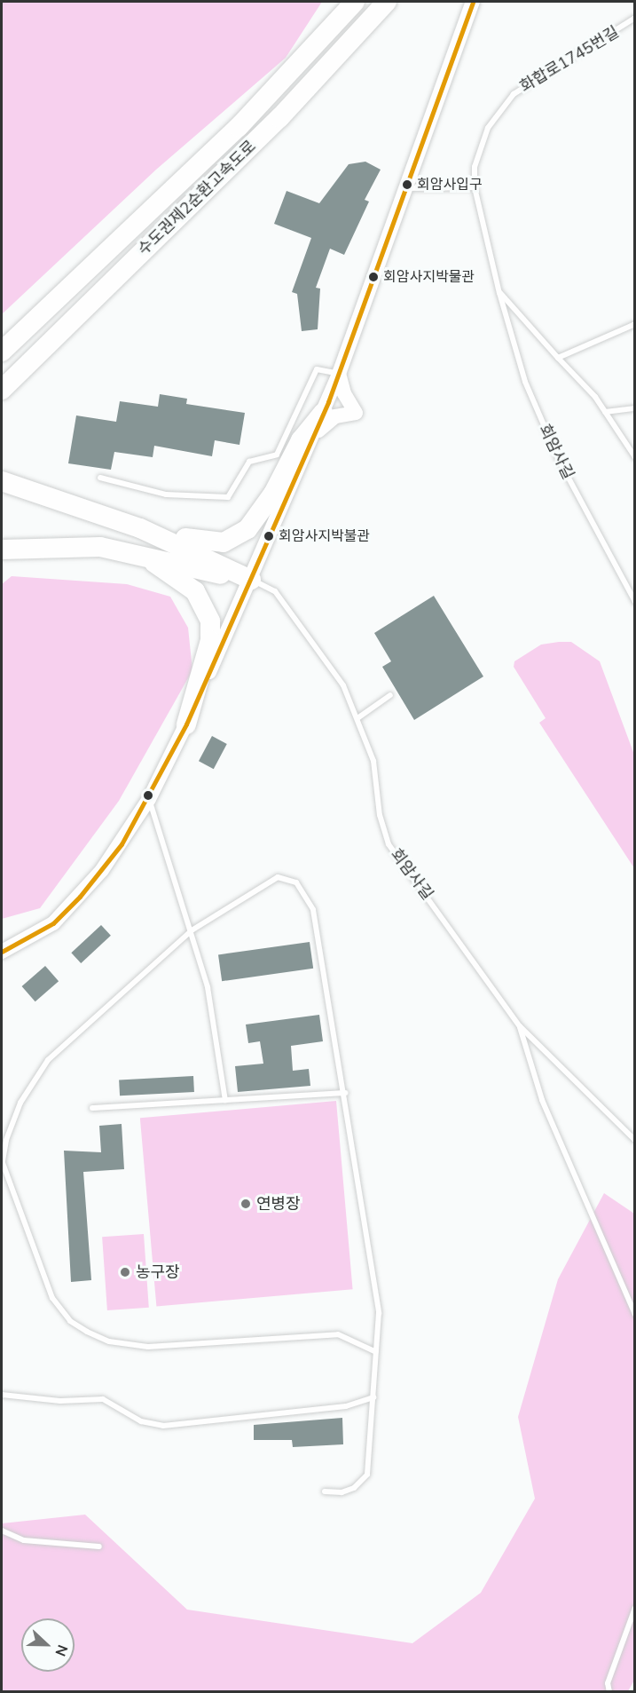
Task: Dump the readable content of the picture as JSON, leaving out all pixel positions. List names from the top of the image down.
{
  "streets": {
    "highway": ["수도권제2순환고속도로"],
    "lane": ["화합로1745번길", "회암사길"]
  },
  "crossings": [
    ["화합로1745번길", "회암사길"]
  ],
  "places": [
    "회암사입구",
    "회암사지박물관",
    "회암사지박불관",
    "연병장",
    "농구장"
  ],
  "north": "right"
}
